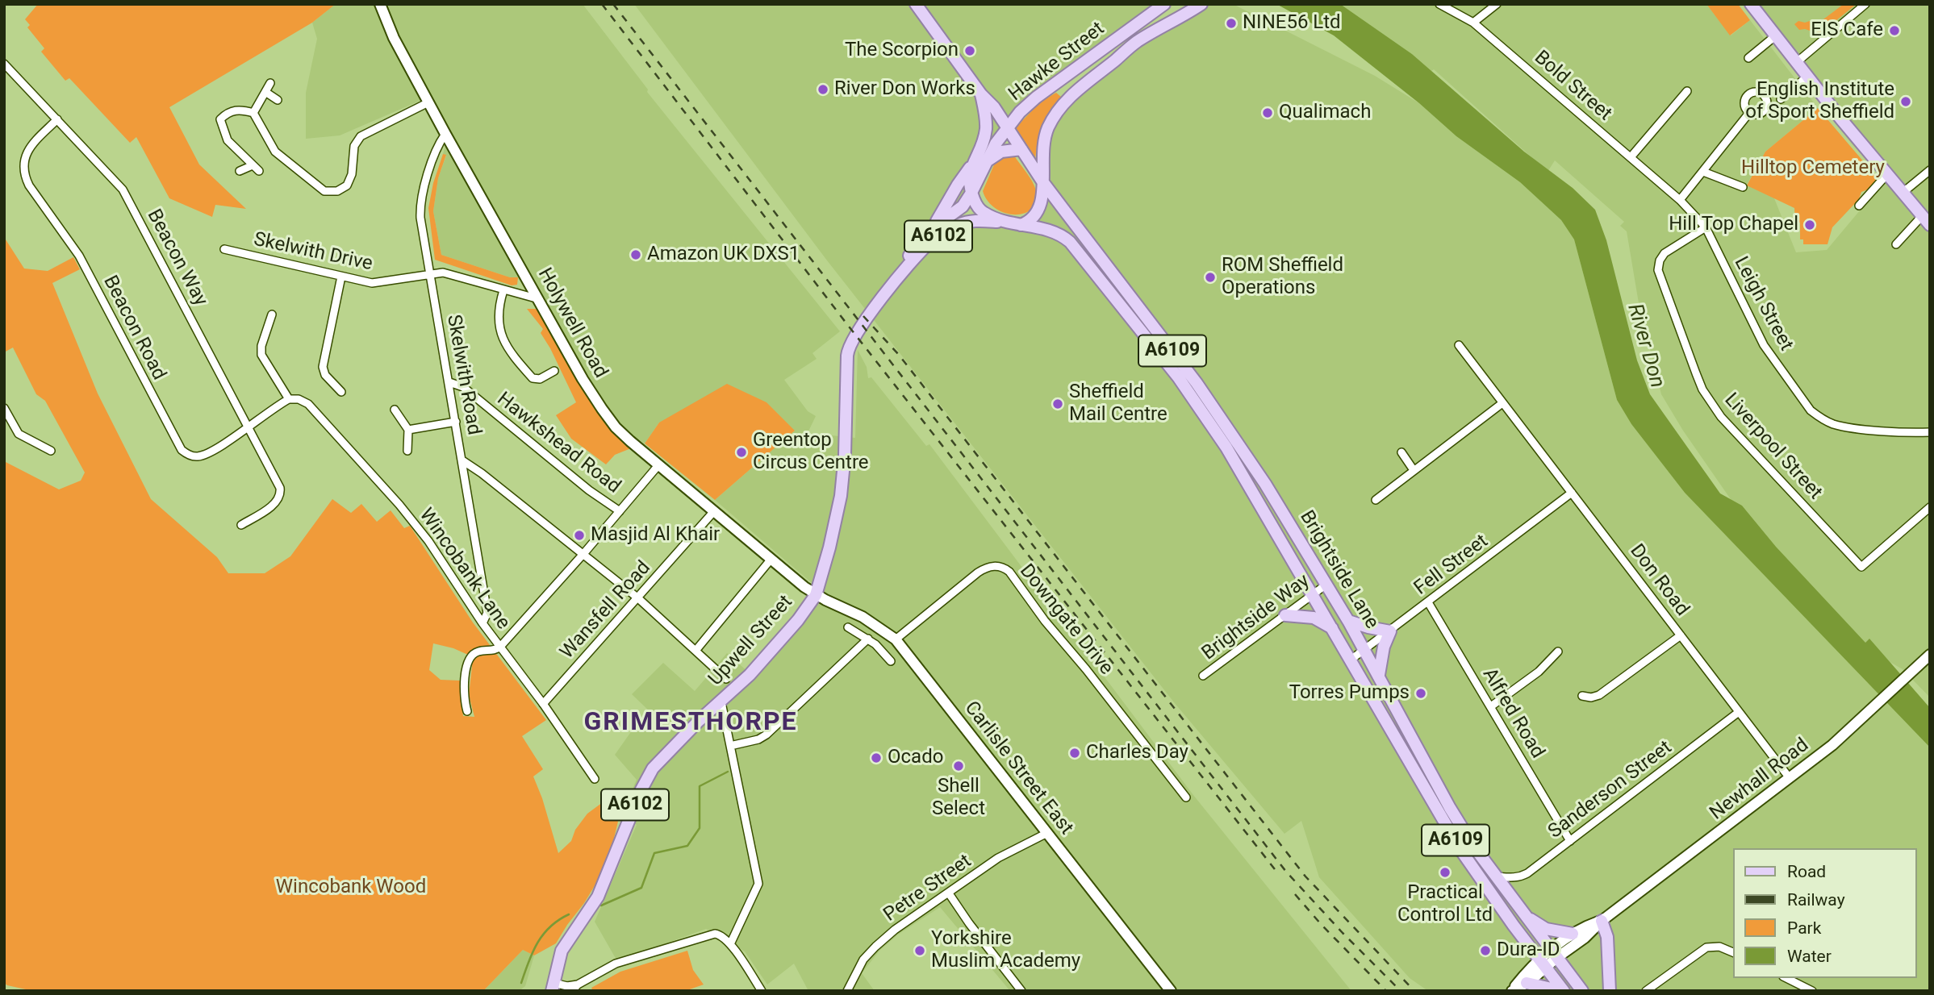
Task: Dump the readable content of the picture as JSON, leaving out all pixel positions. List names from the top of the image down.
{
  "streets": {
    "main road": [
      "Hawke Street",
      "A6102",
      "Holywell Road",
      "A6109",
      "Brightside Lane",
      "Upwell Street",
      "Carlisle Street East",
      "Newhall Road"
    ],
    "street": [
      "Bold Street",
      "Skelwith Drive",
      "Beacon Way",
      "Leigh Street",
      "Beacon Road",
      "Skelwith Road",
      "Hawkshead Road",
      "Liverpool Street",
      "Fell Street",
      "Wincobank Lane",
      "Don Road",
      "Wansfell Road",
      "Brightside Way",
      "Downgate Drive",
      "Alfred Road",
      "Sanderson Street",
      "Petre Street"
    ]
  },
  "crossings": [
    ["Hawke Street", "Brightside Lane"],
    ["Hawke Street", "Upwell Street"],
    ["Bold Street", "Leigh Street"],
    ["Skelwith Drive", "Holywell Road"],
    ["Skelwith Drive", "Skelwith Road"],
    ["Beacon Way", "Beacon Road"],
    ["Leigh Street", "Liverpool Street"],
    ["Holywell Road", "Skelwith Road"],
    ["Holywell Road", "Wansfell Road"],
    ["Holywell Road", "Upwell Street"],
    ["Holywell Road", "Carlisle Street East"],
    ["Beacon Road", "Wincobank Lane"],
    ["Skelwith Road", "Hawkshead Road"],
    ["Skelwith Road", "Wincobank Lane"],
    ["Fell Street", "Brightside Lane"],
    ["Fell Street", "Don Road"],
    ["Fell Street", "Alfred Road"],
    ["Wincobank Lane", "Wansfell Road"],
    ["Brightside Lane", "Brightside Way"],
    ["Brightside Lane", "Upwell Street"],
    ["Brightside Lane", "Newhall Road"],
    ["Brightside Lane", "Sanderson Street"],
    ["Don Road", "Newhall Road"],
    ["Don Road", "Sanderson Street"],
    ["Downgate Drive", "Carlisle Street East"],
    ["Upwell Street", "Carlisle Street East"],
    ["Alfred Road", "Sanderson Street"],
    ["Carlisle Street East", "Petre Street"]
  ],
  "districts": ["GRIMESTHORPE"],
  "water": ["River Don"],
  "parks": ["Hilltop Cemetery", "Wincobank Wood"],
  "places": [
    "NINE56 Ltd",
    "EIS Cafe",
    "The Scorpion",
    "River Don Works",
    "English Institute of Sport Sheffield",
    "Qualimach",
    "Hill Top Chapel",
    "Amazon UK DXS1",
    "ROM Sheffield Operations",
    "Sheffield Mail Centre",
    "Greentop Circus Centre",
    "Masjid Al Khair",
    "Torres Pumps",
    "Charles Day",
    "Ocado",
    "Shell Select",
    "Practical Control Ltd",
    "Yorkshire Muslim Academy",
    "Dura-ID"
  ],
  "legend": [
    "Road",
    "Railway",
    "Park",
    "Water"
  ]
}
